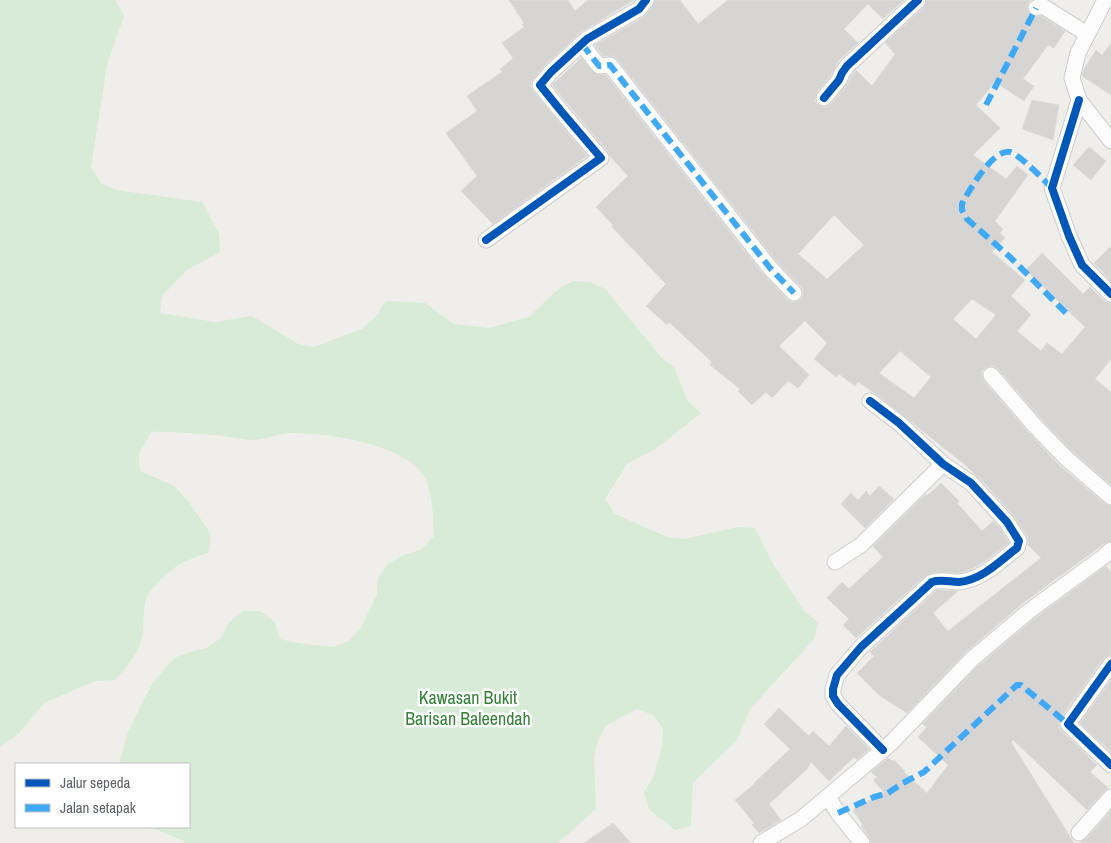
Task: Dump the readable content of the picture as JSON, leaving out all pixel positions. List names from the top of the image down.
{
  "parks": ["Kawasan Bukit Barisan Baleendah"],
  "legend": ["Jalur sepeda", "Jalan setapak"]
}
